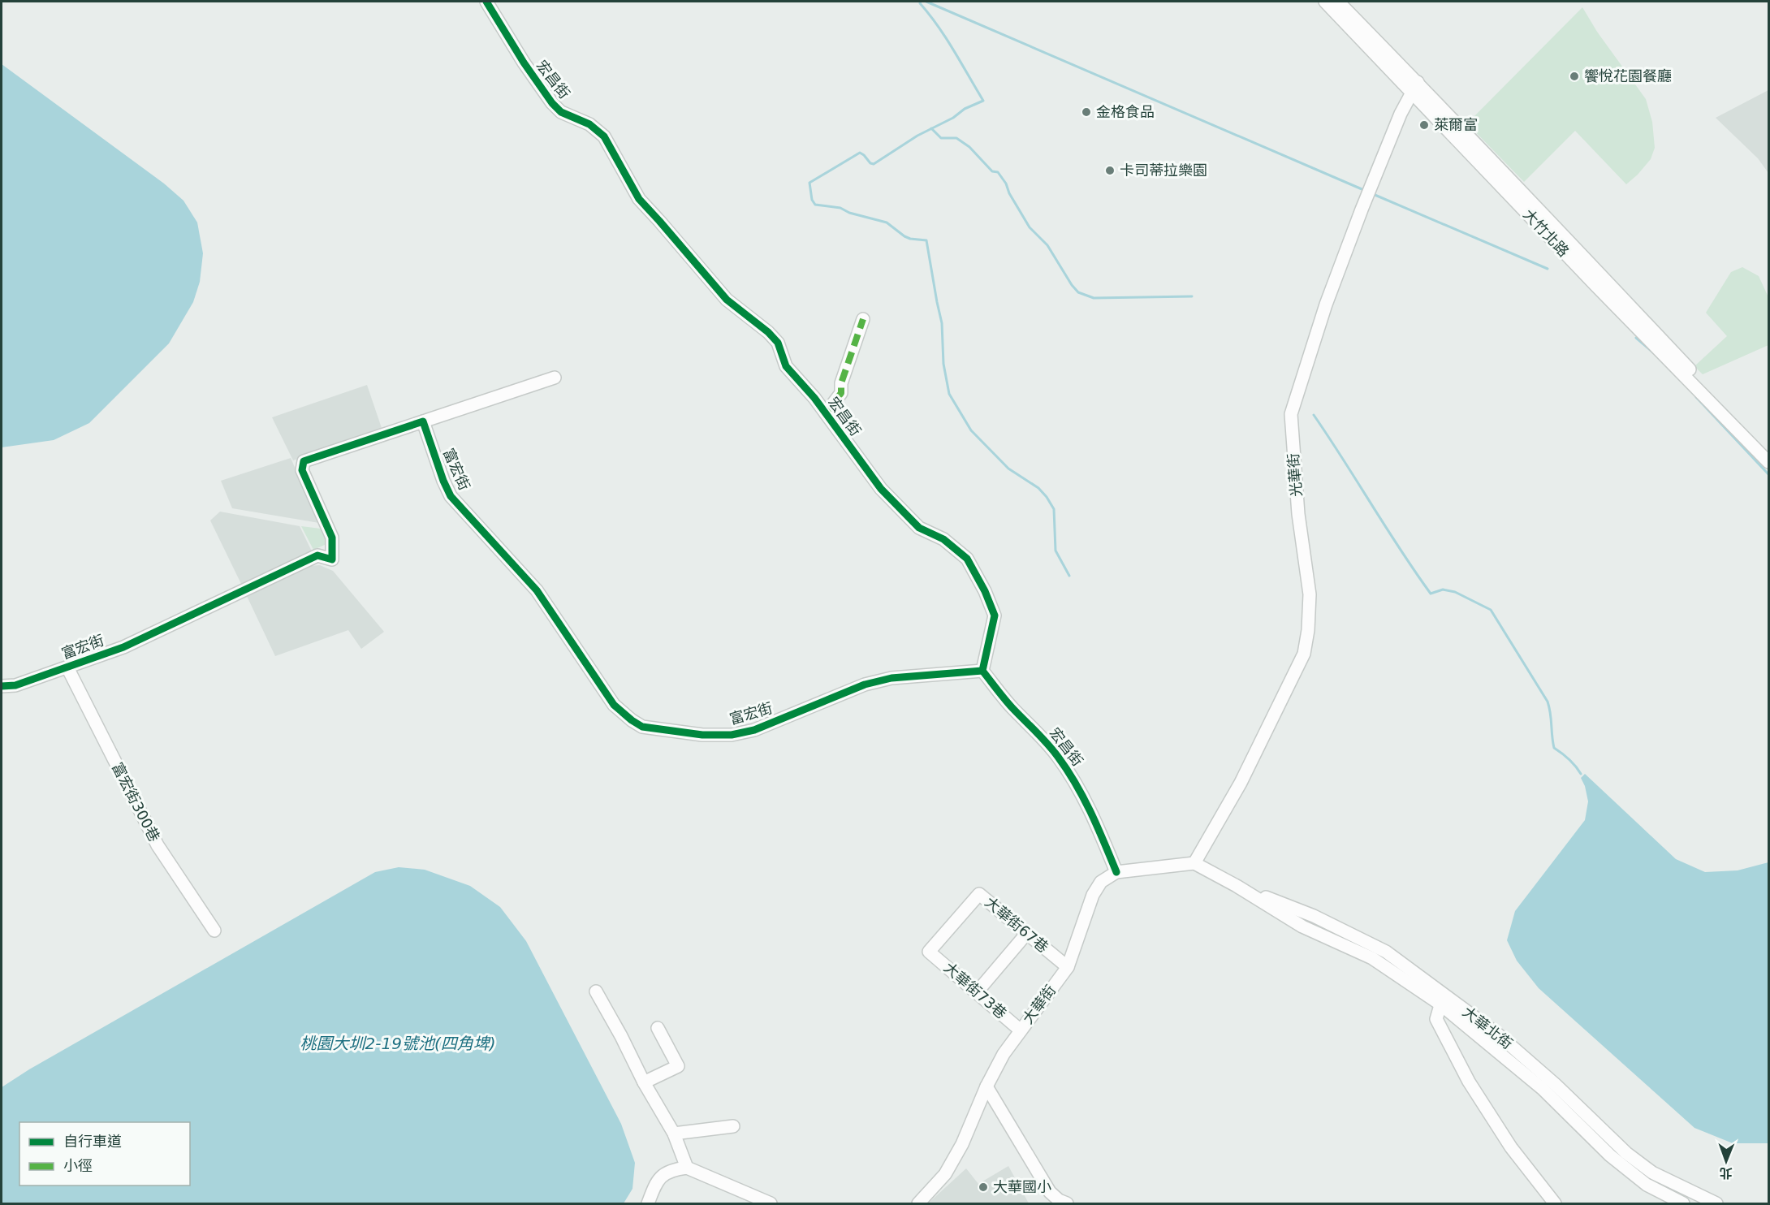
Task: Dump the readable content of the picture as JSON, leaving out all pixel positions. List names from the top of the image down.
{
  "streets": {
    "street": [
      "宏昌街",
      "大竹北路",
      "富宏街",
      "光華街",
      "富宏街300巷",
      "大華街67巷",
      "大華街73巷",
      "大華街",
      "大華北街"
    ]
  },
  "crossings": [
    ["宏昌街", "富宏街"],
    ["宏昌街", "大華街"],
    ["大竹北路", "光華街"],
    ["富宏街", "富宏街300巷"],
    ["光華街", "大華北街"],
    ["大華街67巷", "大華街73巷"],
    ["大華街67巷", "大華街"],
    ["大華街73巷", "大華街"]
  ],
  "water": ["桃園大圳2-19號池(四角埤)"],
  "places": [
    "饗悅花園餐廳",
    "金格食品",
    "萊爾富",
    "卡司蒂拉樂園",
    "大華國小"
  ],
  "legend": ["自行車道", "小徑"],
  "north": "bottom"
}
